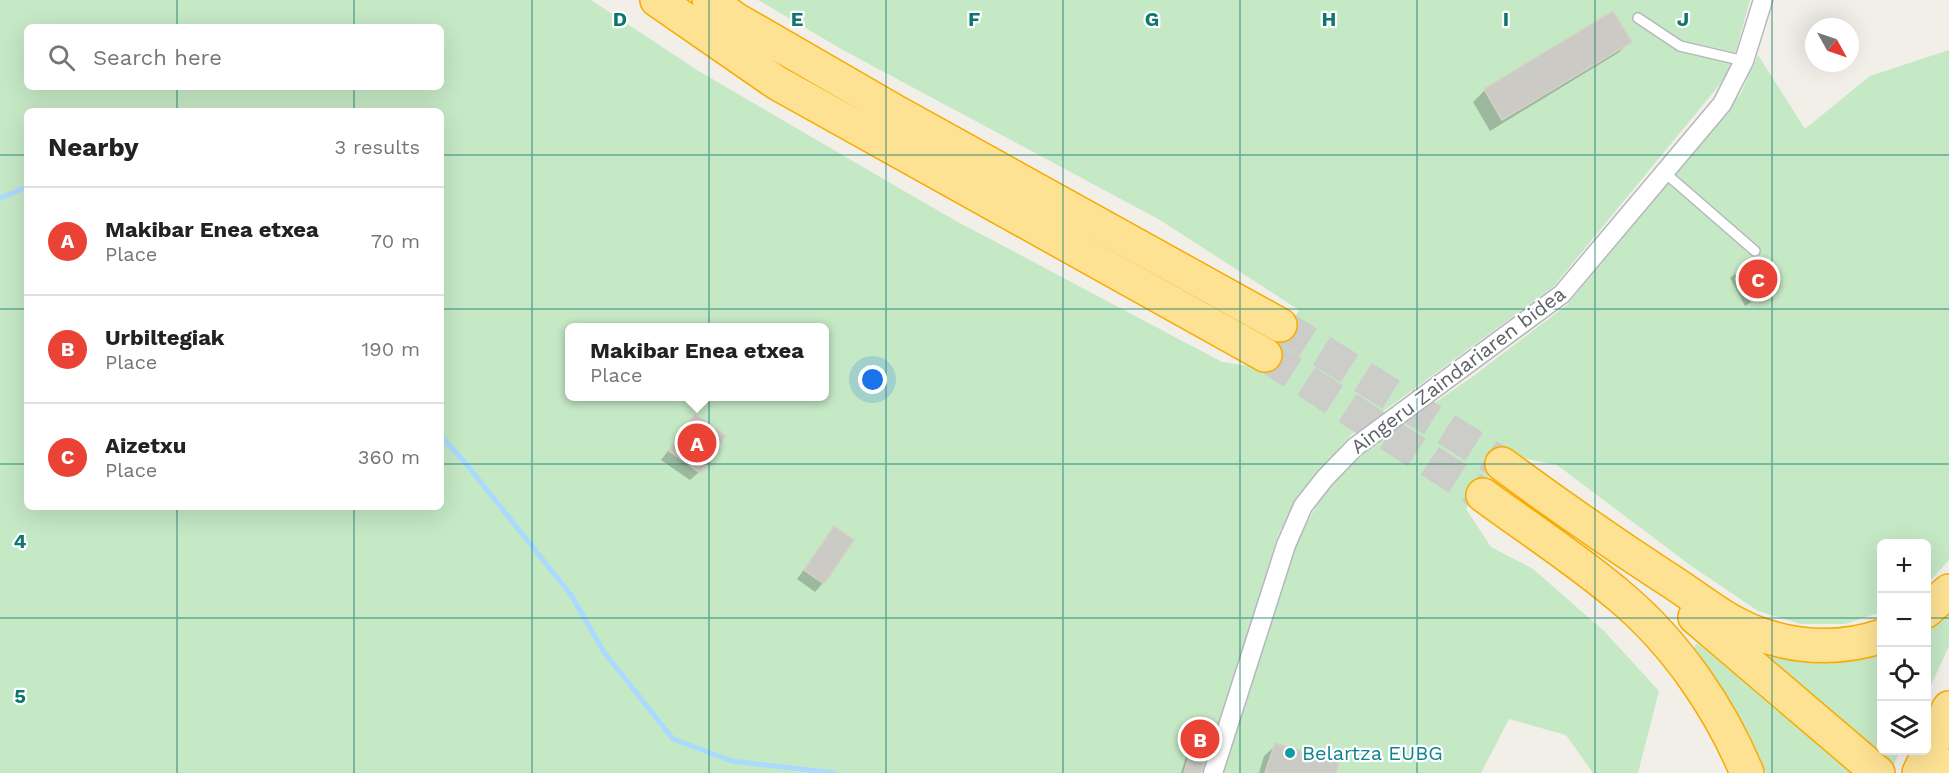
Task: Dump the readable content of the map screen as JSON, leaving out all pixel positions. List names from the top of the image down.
{
  "streets": {
    "street": ["Aingeru Zaindariaren bidea"]
  },
  "places": ["Belartza EUBG"],
  "north": "bottom right",
  "page": {
    "search": "Search here",
    "heading": ["Nearby", "3 results"],
    "list": [
      {
        "mark": "A",
        "name": "Makibar Enea etxea",
        "note": "Place",
        "value": "70 m"
      },
      {
        "mark": "B",
        "name": "Urbiltegiak",
        "note": "Place",
        "value": "190 m"
      },
      {
        "mark": "C",
        "name": "Aizetxu",
        "note": "Place",
        "value": "360 m"
      }
    ],
    "pins": ["C", "A", "B"],
    "popup": ["Makibar Enea etxea", "Place"],
    "map_buttons": ["+", "−"]
  },
  "grid": {
    "columns": [
      "D",
      "E",
      "F",
      "G",
      "H",
      "I",
      "J"
    ],
    "rows": ["4", "5"]
  }
}
